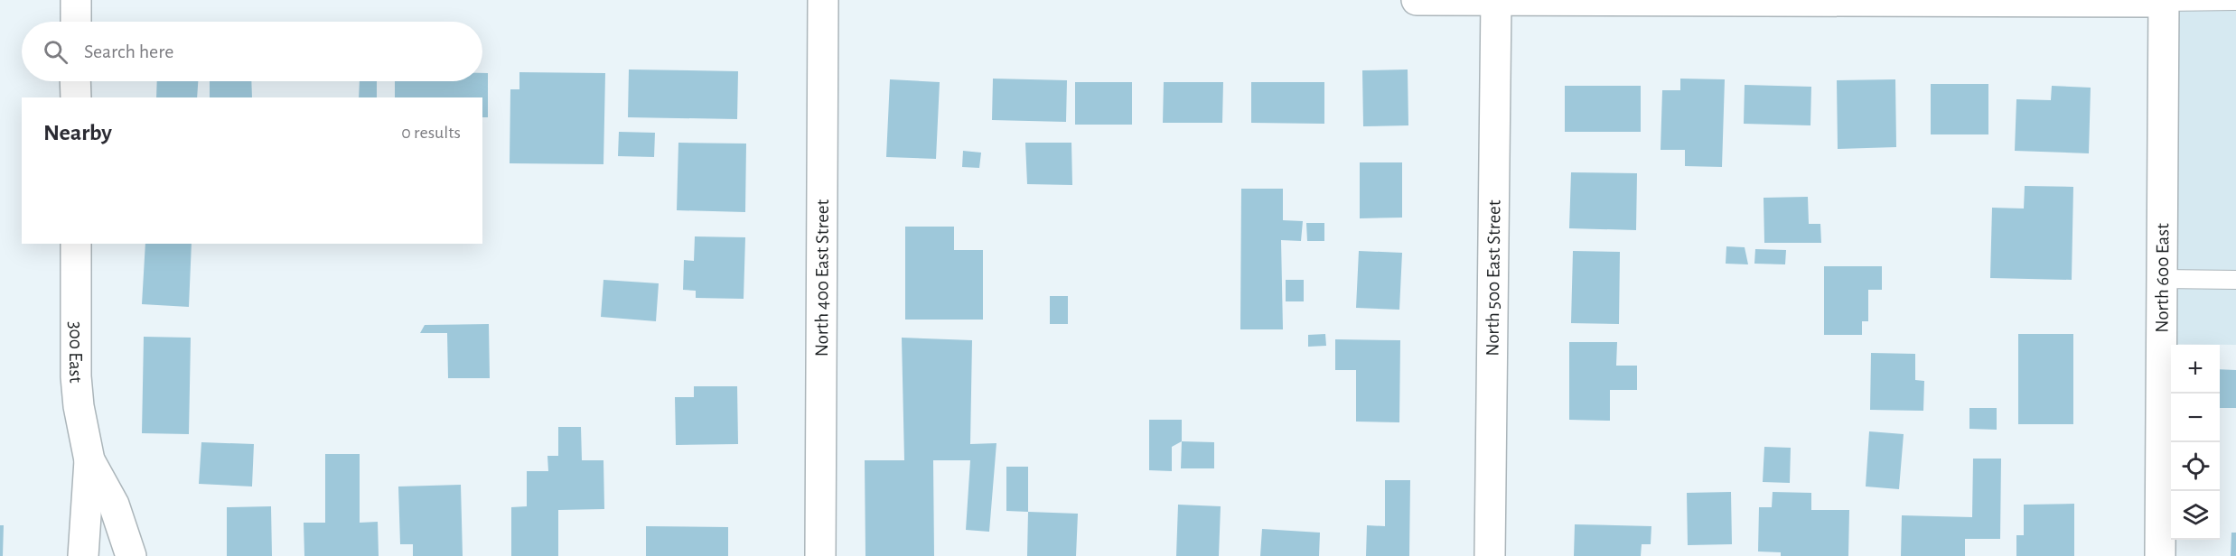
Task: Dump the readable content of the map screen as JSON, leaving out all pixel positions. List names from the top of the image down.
{
  "streets": {
    "street": [
      "North 400 East Street",
      "North 500 East Street",
      "North 600 East",
      "300 East"
    ]
  },
  "page": {
    "search": "Search here",
    "heading": ["Nearby", "0 results"],
    "map_buttons": ["+", "−"]
  }
}
